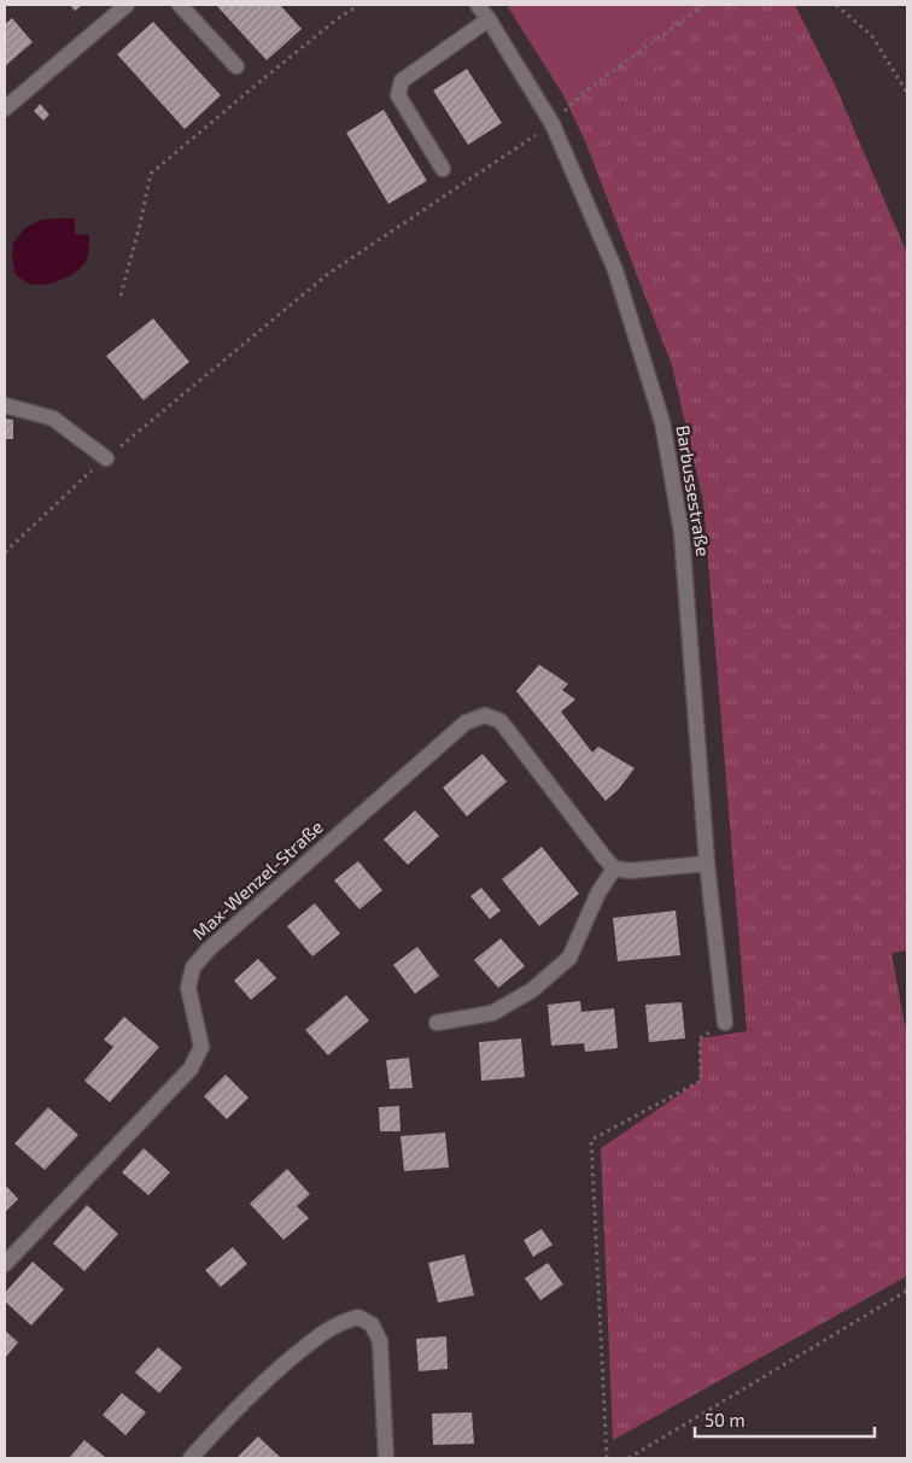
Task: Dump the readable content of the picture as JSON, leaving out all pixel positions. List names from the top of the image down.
{
  "streets": {
    "street": ["Barbussestraße", "Max-Wenzel-Straße"]
  },
  "scale_bar": "50 m"
}
